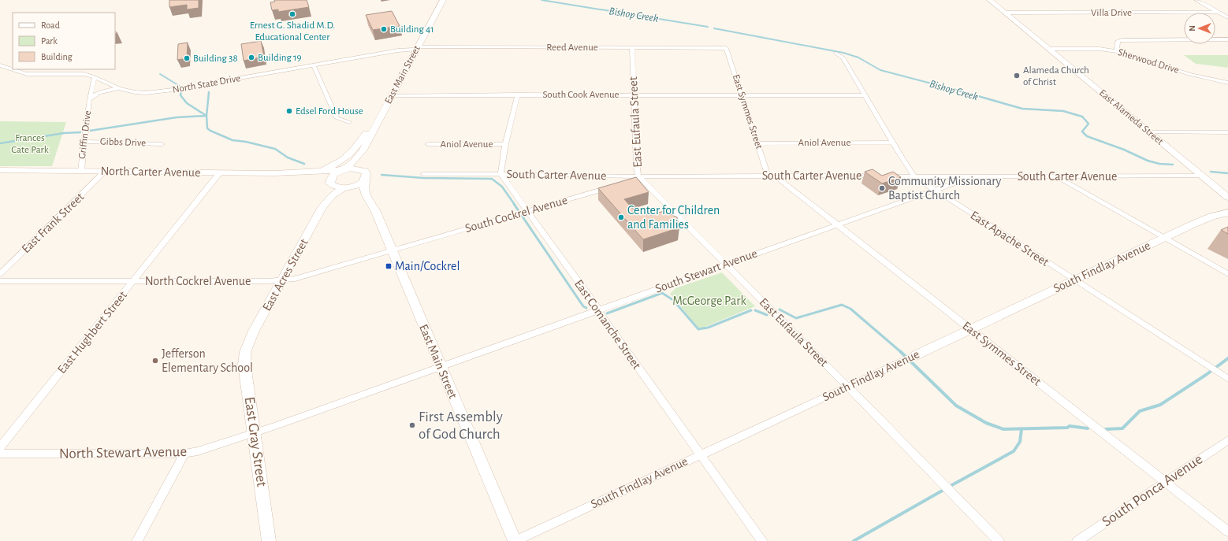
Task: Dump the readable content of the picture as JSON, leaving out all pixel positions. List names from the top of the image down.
{
  "streets": {
    "street": [
      "Villa Drive",
      "Reed Avenue",
      "Sherwood Drive",
      "East Main Street",
      "North State Drive",
      "South Cook Avenue",
      "East Symmes Street",
      "East Alameda Street",
      "East Eufaula Street",
      "Griffin Drive",
      "Gibbs Drive",
      "Aniol Avenue",
      "North Carter Avenue",
      "South Carter Avenue",
      "South Cockrel Avenue",
      "East Frank Street",
      "East Apache Street",
      "South Findlay Avenue",
      "South Stewart Avenue",
      "East Acres Street",
      "North Cockrel Avenue",
      "East Comanche Street",
      "East Hughbert Street",
      "East Gray Street",
      "North Stewart Avenue",
      "South Ponca Avenue"
    ]
  },
  "crossings": [
    ["Villa Drive", "East Alameda Street"],
    ["Reed Avenue", "East Main Street"],
    ["Reed Avenue", "North State Drive"],
    ["Reed Avenue", "East Symmes Street"],
    ["Reed Avenue", "East Eufaula Street"],
    ["Sherwood Drive", "East Alameda Street"],
    ["East Main Street", "North State Drive"],
    ["East Main Street", "South Cook Avenue"],
    ["East Main Street", "North Carter Avenue"],
    ["East Main Street", "South Cockrel Avenue"],
    ["East Main Street", "South Findlay Avenue"],
    ["East Main Street", "South Stewart Avenue"],
    ["East Main Street", "East Acres Street"],
    ["East Main Street", "North Cockrel Avenue"],
    ["East Main Street", "North Stewart Avenue"],
    ["North State Drive", "Griffin Drive"],
    ["South Cook Avenue", "East Symmes Street"],
    ["South Cook Avenue", "East Eufaula Street"],
    ["South Cook Avenue", "East Apache Street"],
    ["East Symmes Street", "Aniol Avenue"],
    ["East Symmes Street", "South Carter Avenue"],
    ["East Symmes Street", "South Findlay Avenue"],
    ["East Symmes Street", "South Stewart Avenue"],
    ["East Symmes Street", "South Ponca Avenue"],
    ["East Alameda Street", "South Carter Avenue"],
    ["East Eufaula Street", "South Carter Avenue"],
    ["East Eufaula Street", "South Findlay Avenue"],
    ["East Eufaula Street", "South Stewart Avenue"],
    ["Griffin Drive", "Gibbs Drive"],
    ["Griffin Drive", "North Carter Avenue"],
    ["Aniol Avenue", "East Apache Street"],
    ["North Carter Avenue", "East Frank Street"],
    ["North Carter Avenue", "East Acres Street"],
    ["North Carter Avenue", "East Hughbert Street"],
    ["South Carter Avenue", "East Apache Street"],
    ["South Carter Avenue", "South Stewart Avenue"],
    ["South Carter Avenue", "East Comanche Street"],
    ["South Cockrel Avenue", "North Cockrel Avenue"],
    ["South Cockrel Avenue", "East Comanche Street"],
    ["East Apache Street", "South Findlay Avenue"],
    ["East Apache Street", "South Stewart Avenue"],
    ["South Findlay Avenue", "East Comanche Street"],
    ["South Stewart Avenue", "East Comanche Street"],
    ["South Stewart Avenue", "North Stewart Avenue"],
    ["East Acres Street", "North Cockrel Avenue"],
    ["East Acres Street", "East Gray Street"],
    ["North Cockrel Avenue", "East Hughbert Street"],
    ["East Gray Street", "North Stewart Avenue"]
  ],
  "water": ["Bishop Creek"],
  "parks": ["Frances Cate Park", "McGeorge Park"],
  "places": {
    "other": [
      "Ernest G. Shadid M.D. Educational Center",
      "Building 41",
      "Building 19",
      "Building 38",
      "Alameda Church of Christ",
      "Edsel Ford House",
      "Community Missionary Baptist Church",
      "Center for Children and Families",
      "Jefferson Elementary School",
      "First Assembly of God Church"
    ],
    "transit": ["Main/Cockrel"]
  },
  "legend": ["Road", "Park", "Building"],
  "north": "left"
}
